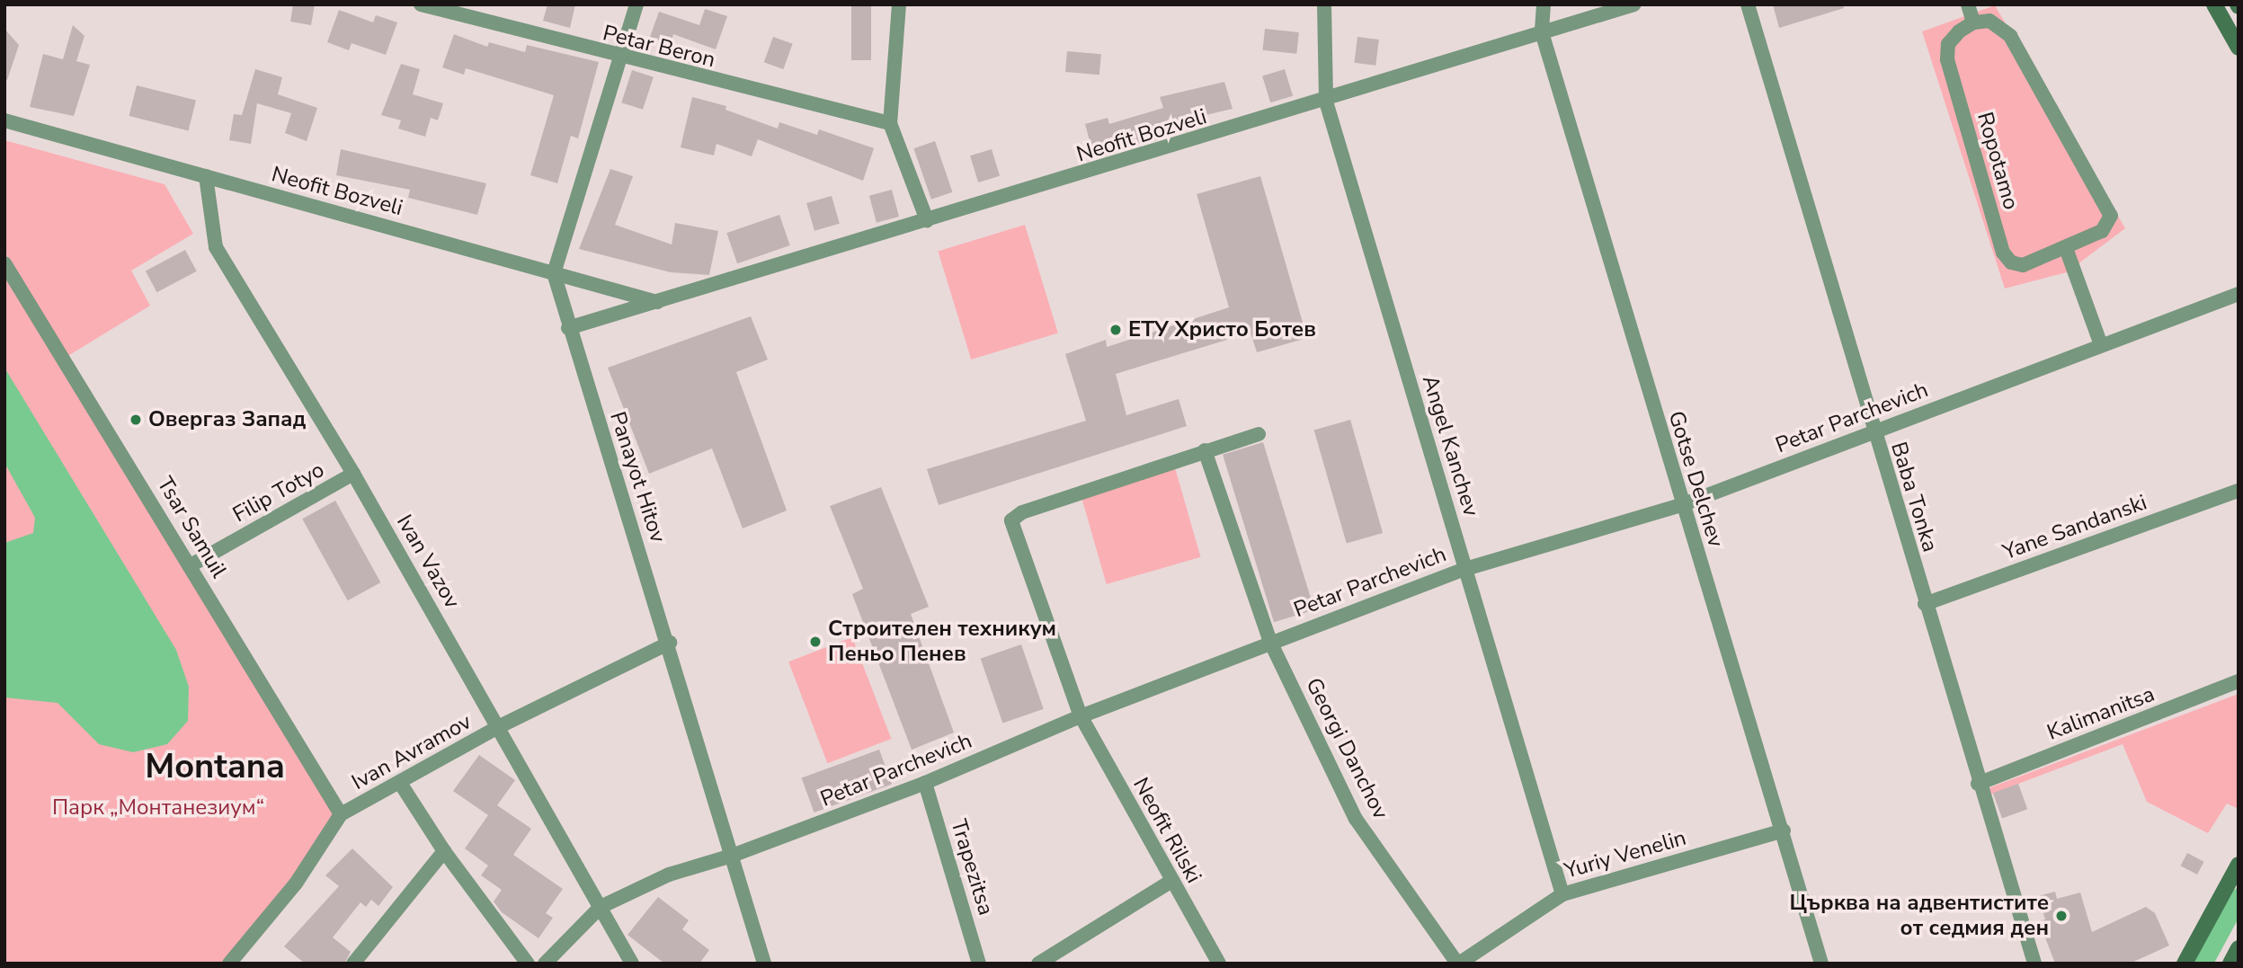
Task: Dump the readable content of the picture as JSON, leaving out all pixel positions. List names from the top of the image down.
{
  "streets": {
    "street": [
      "Petar Beron",
      "Neofit Bozveli",
      "Ropotamo",
      "Petar Parchevich",
      "Angel Kanchev",
      "Panayot Hitov",
      "Gotse Delchev",
      "Filip Totyo",
      "Baba Tonka",
      "Tsar Samuil",
      "Yane Sandanski",
      "Ivan Vazov",
      "Kalimanitsa",
      "Georgi Danchov",
      "Ivan Avramov",
      "Neofit Rilski",
      "Yuriy Venelin",
      "Trapezitsa"
    ]
  },
  "crossings": [
    ["Neofit Bozveli", "Angel Kanchev"],
    ["Neofit Bozveli", "Panayot Hitov"],
    ["Neofit Bozveli", "Gotse Delchev"],
    ["Neofit Bozveli", "Ivan Vazov"],
    ["Petar Parchevich", "Angel Kanchev"],
    ["Petar Parchevich", "Panayot Hitov"],
    ["Petar Parchevich", "Gotse Delchev"],
    ["Petar Parchevich", "Baba Tonka"],
    ["Petar Parchevich", "Ivan Vazov"],
    ["Petar Parchevich", "Georgi Danchov"],
    ["Petar Parchevich", "Neofit Rilski"],
    ["Petar Parchevich", "Trapezitsa"],
    ["Angel Kanchev", "Yuriy Venelin"],
    ["Panayot Hitov", "Ivan Avramov"],
    ["Gotse Delchev", "Yuriy Venelin"],
    ["Filip Totyo", "Tsar Samuil"],
    ["Filip Totyo", "Ivan Vazov"],
    ["Baba Tonka", "Yane Sandanski"],
    ["Baba Tonka", "Kalimanitsa"],
    ["Tsar Samuil", "Ivan Avramov"],
    ["Ivan Vazov", "Ivan Avramov"],
    ["Georgi Danchov", "Neofit Rilski"],
    ["Georgi Danchov", "Yuriy Venelin"]
  ],
  "districts": ["Montana"],
  "parks": ["Парк „Монтанезиум“"],
  "places": [
    "ЕТУ Христо Ботев",
    "Овергаз Запад",
    "Строителен техникум Пеньо Пенев",
    "Църква на адвентистите от седмия ден"
  ]
}
